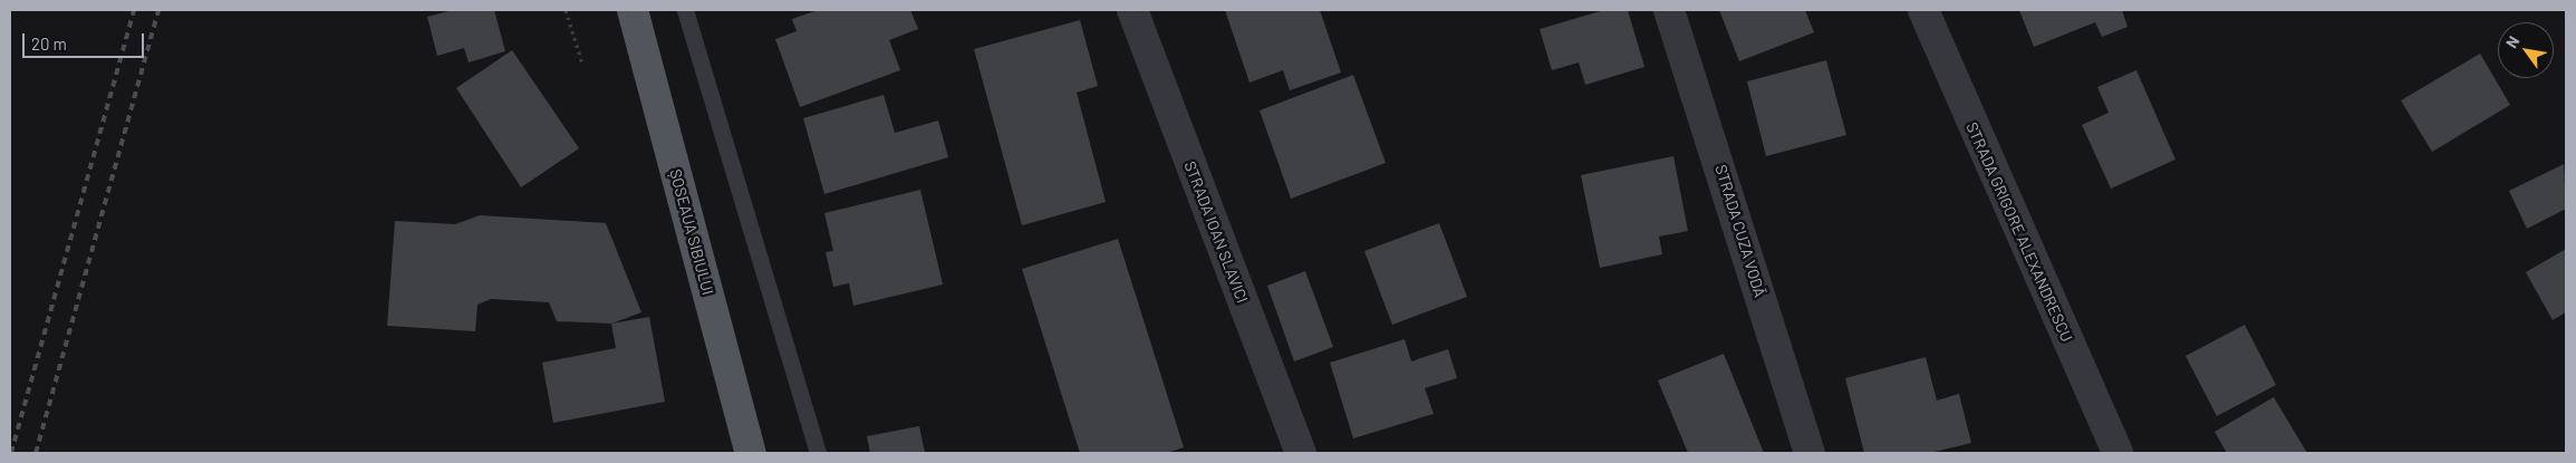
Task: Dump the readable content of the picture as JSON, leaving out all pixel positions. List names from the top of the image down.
{
  "streets": {
    "main road": ["ȘOSEAUA SIBIULUI"],
    "street": ["STRADA CUZA VODĂ", "STRADA IOAN SLAVICI", "STRADA GRIGORE ALEXANDRESCU"]
  },
  "scale_bar": "20 m",
  "north": "top left"
}
